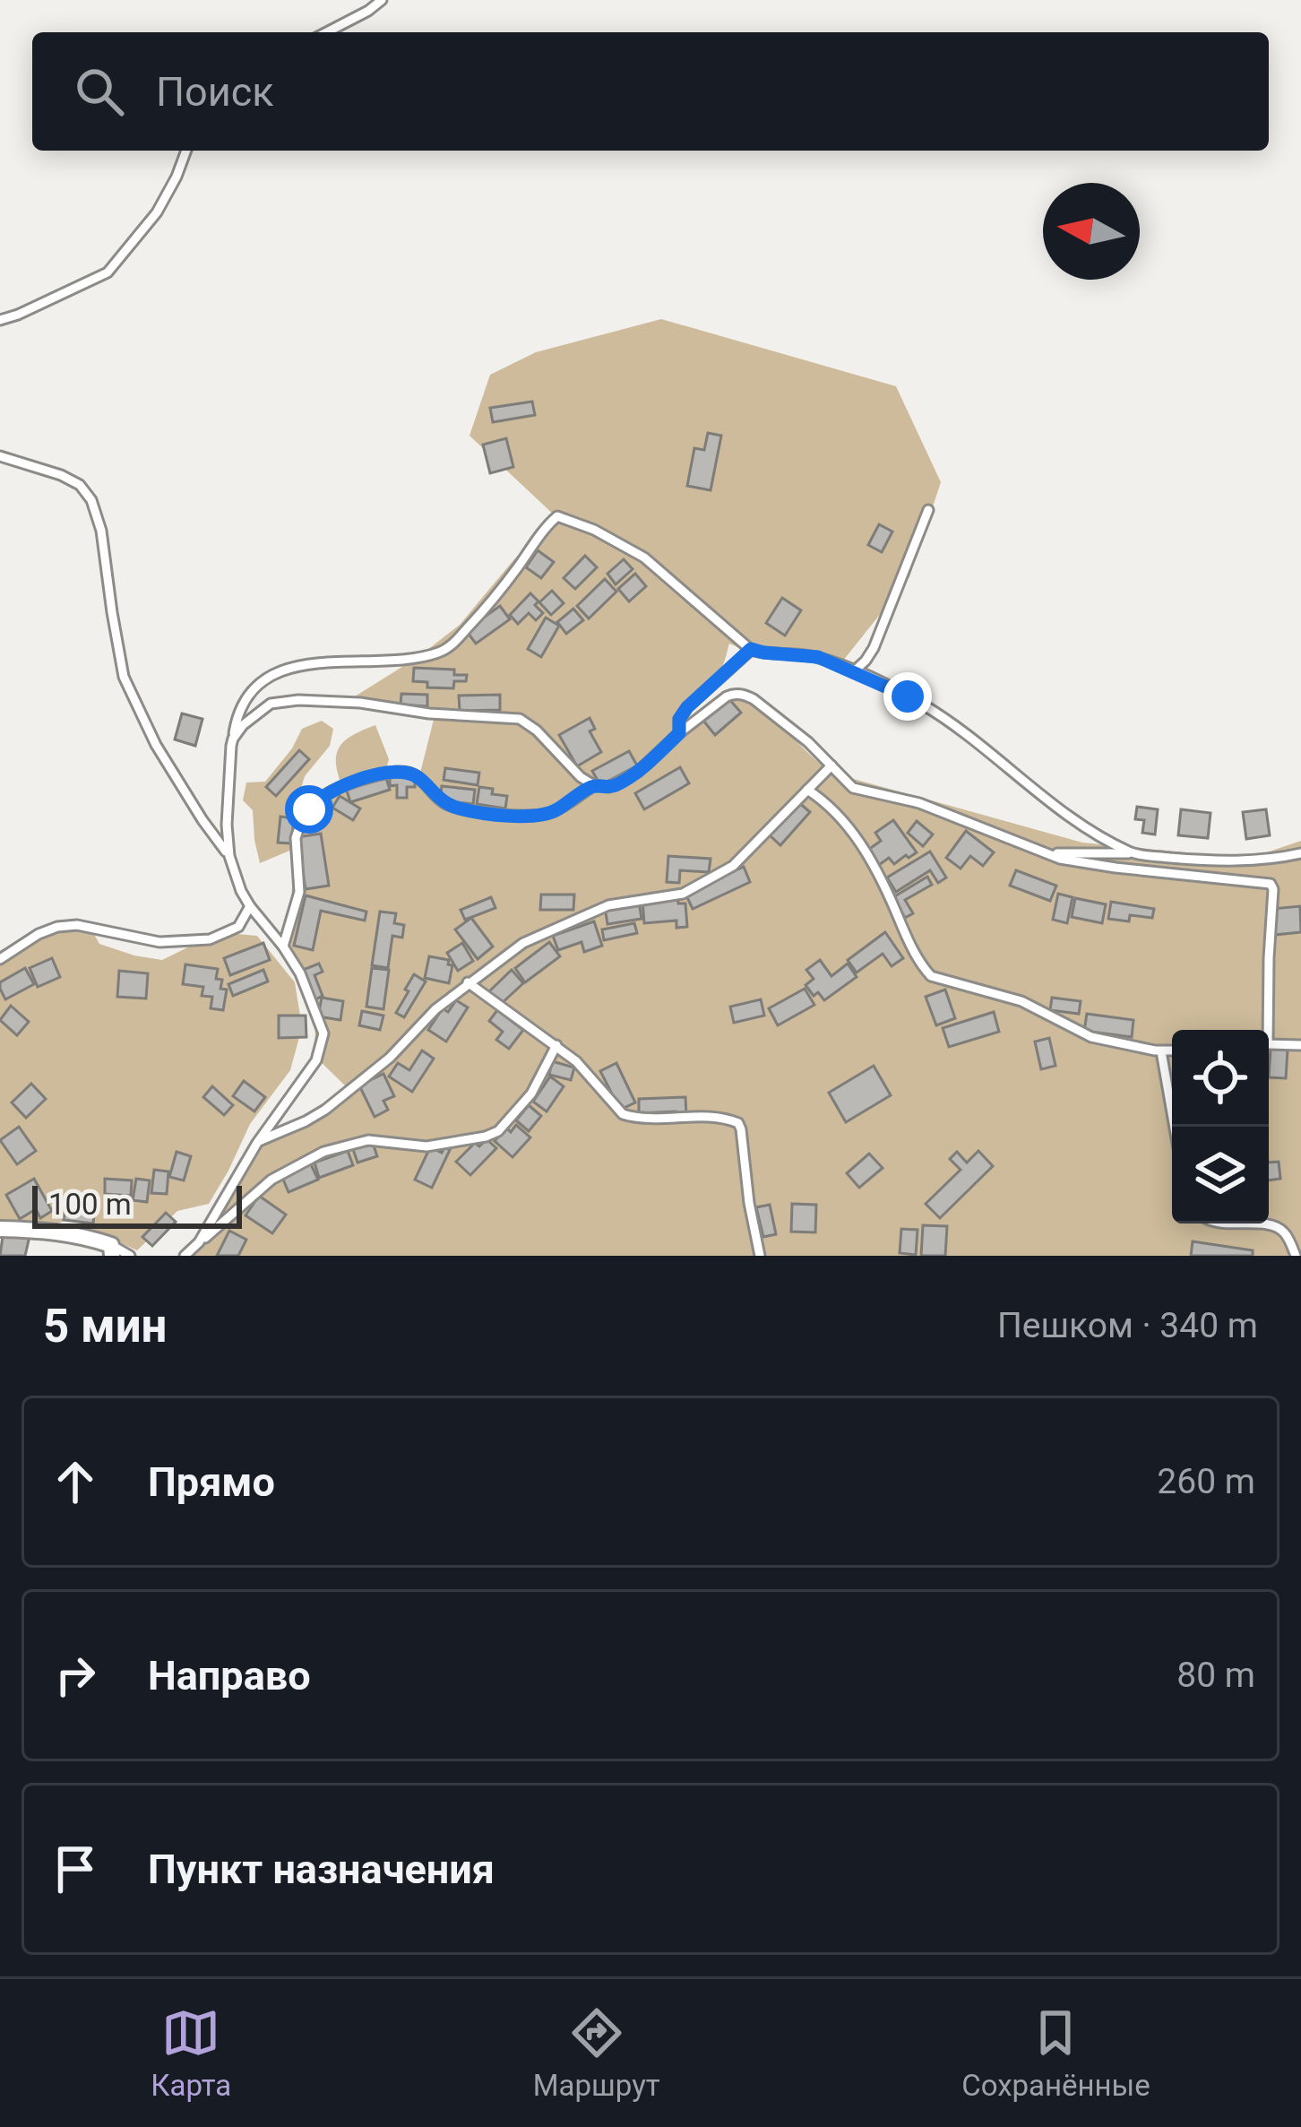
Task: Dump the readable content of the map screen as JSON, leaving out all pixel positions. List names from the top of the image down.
{
  "scale_bar": "100 m",
  "north": "left",
  "page": {
    "search": "Поиск",
    "scale": "100 m",
    "heading": ["5 мин", "Пешком · 340 m"],
    "list": [
      ["Прямо", "260 m"],
      ["Направо", "80 m"],
      "Пункт назначения"
    ],
    "nav": ["Карта", "Маршрут", "Сохранённые"]
  }
}
